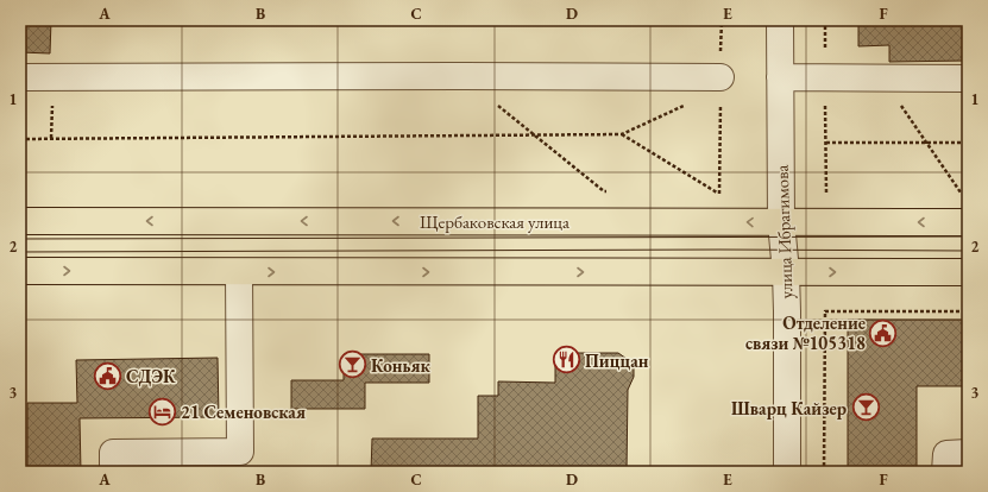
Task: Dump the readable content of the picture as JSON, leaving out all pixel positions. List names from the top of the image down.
{
  "streets": {
    "main road": ["Щербаковская улица"],
    "street": ["улица Ибрагимова"]
  },
  "crossings": [
    ["Щербаковская улица", "улица Ибрагимова"]
  ],
  "places": {
    "public building": ["Отделение связи №105318", "СДЭК"],
    "restaurant": ["Пиццан"],
    "bar": ["Коньяк", "Шварц Кайзер"],
    "hotel": ["21 Семеновская"]
  },
  "grid": {
    "columns": [
      "A",
      "B",
      "C",
      "D",
      "E",
      "F"
    ],
    "rows": ["1", "2", "3"]
  }
}
